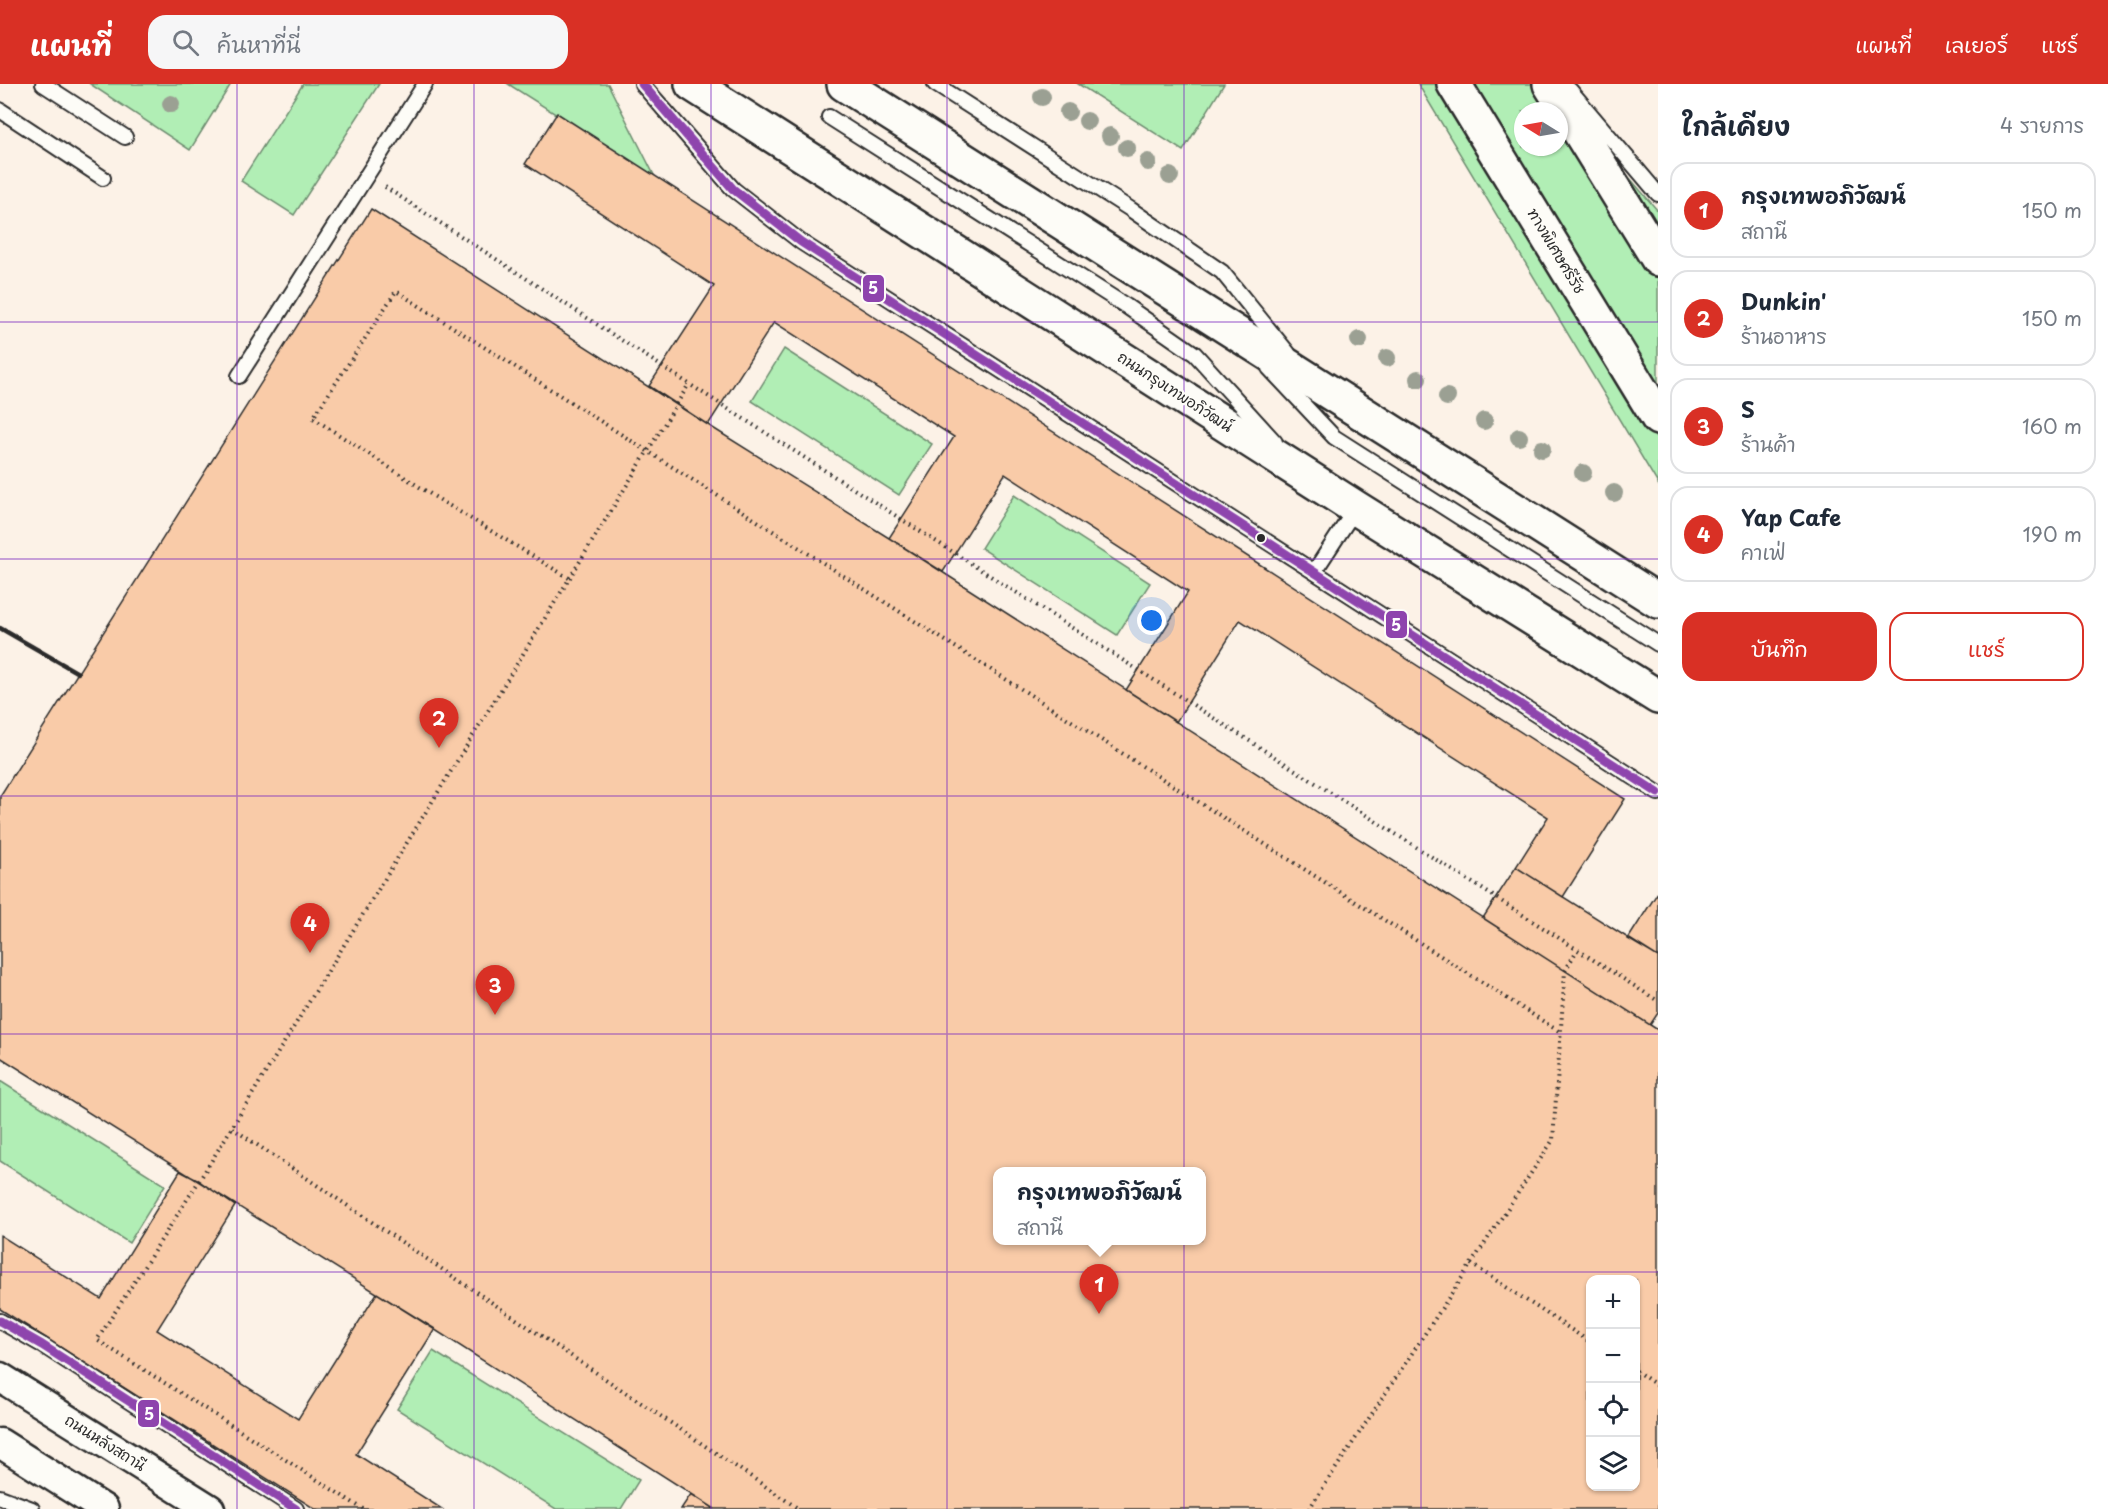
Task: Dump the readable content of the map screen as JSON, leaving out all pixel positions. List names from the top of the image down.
{
  "streets": {
    "main road": ["ทางพิเศษศรีรัช", "ถนนกรุงเทพอภิวัฒน์"],
    "street": ["ถนนหลังสถานี"]
  },
  "lines": ["transit line 5"],
  "north": "left",
  "page": {
    "header": "แผนที่",
    "search": "ค้นหาที่นี่",
    "nav": ["แผนที่", "เลเยอร์", "แชร์"],
    "heading": ["ใกล้เคียง", "4 รายการ"],
    "list": [
      {
        "mark": "1",
        "name": "กรุงเทพอภิวัฒน์",
        "note": "สถานี",
        "value": "150 m"
      },
      {
        "mark": "2",
        "name": "Dunkin'",
        "note": "ร้านอาหาร",
        "value": "150 m"
      },
      {
        "mark": "3",
        "name": "S",
        "note": "ร้านค้า",
        "value": "160 m"
      },
      {
        "mark": "4",
        "name": "Yap Cafe",
        "note": "คาเฟ่",
        "value": "190 m"
      }
    ],
    "buttons": ["บันทึก", "แชร์"],
    "pins": [
      "2",
      "4",
      "3",
      "1"
    ],
    "popup": ["กรุงเทพอภิวัฒน์", "สถานี"],
    "map_buttons": ["+", "−"]
  }
}
